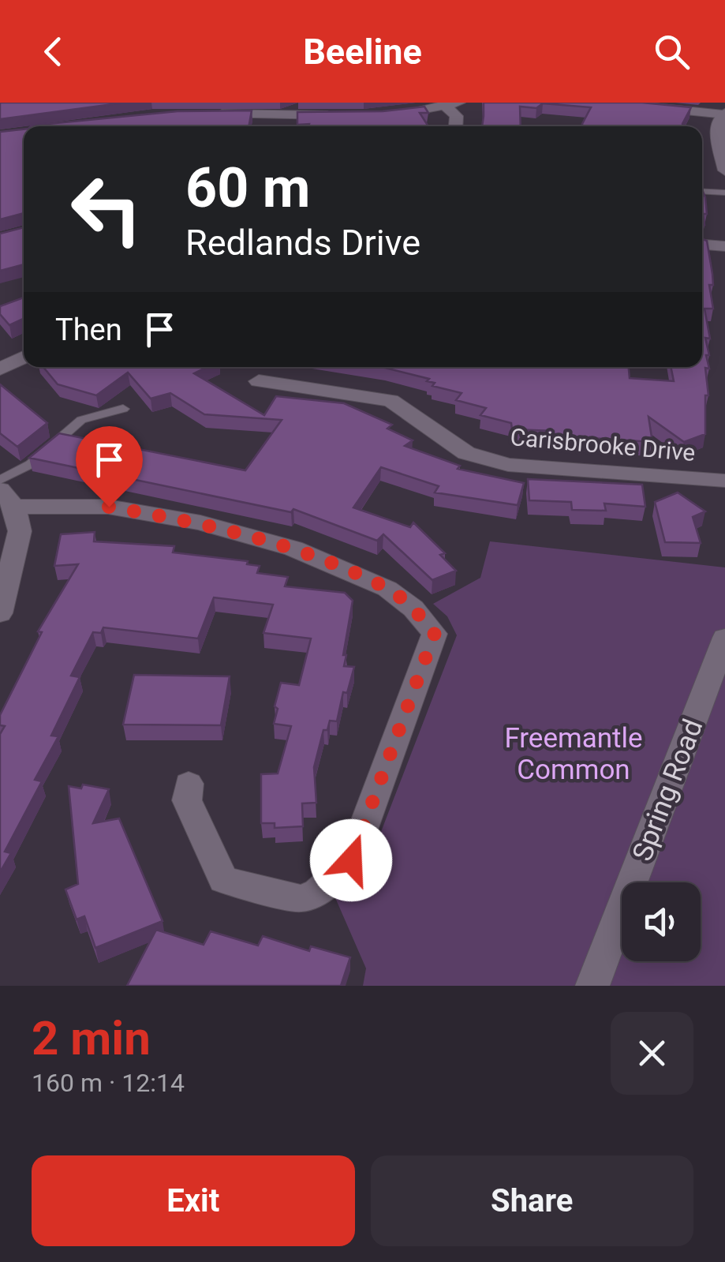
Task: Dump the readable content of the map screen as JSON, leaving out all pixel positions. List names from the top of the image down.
{
  "streets": {
    "street": ["Carisbrooke Drive", "Spring Road"]
  },
  "parks": ["Freemantle Common"],
  "page": {
    "header": "Beeline",
    "turn": ["60 m", "Redlands Drive"],
    "then": "Then",
    "heading": ["2 min", "160 m · 12:14"],
    "buttons": ["Exit", "Share"]
  }
}
